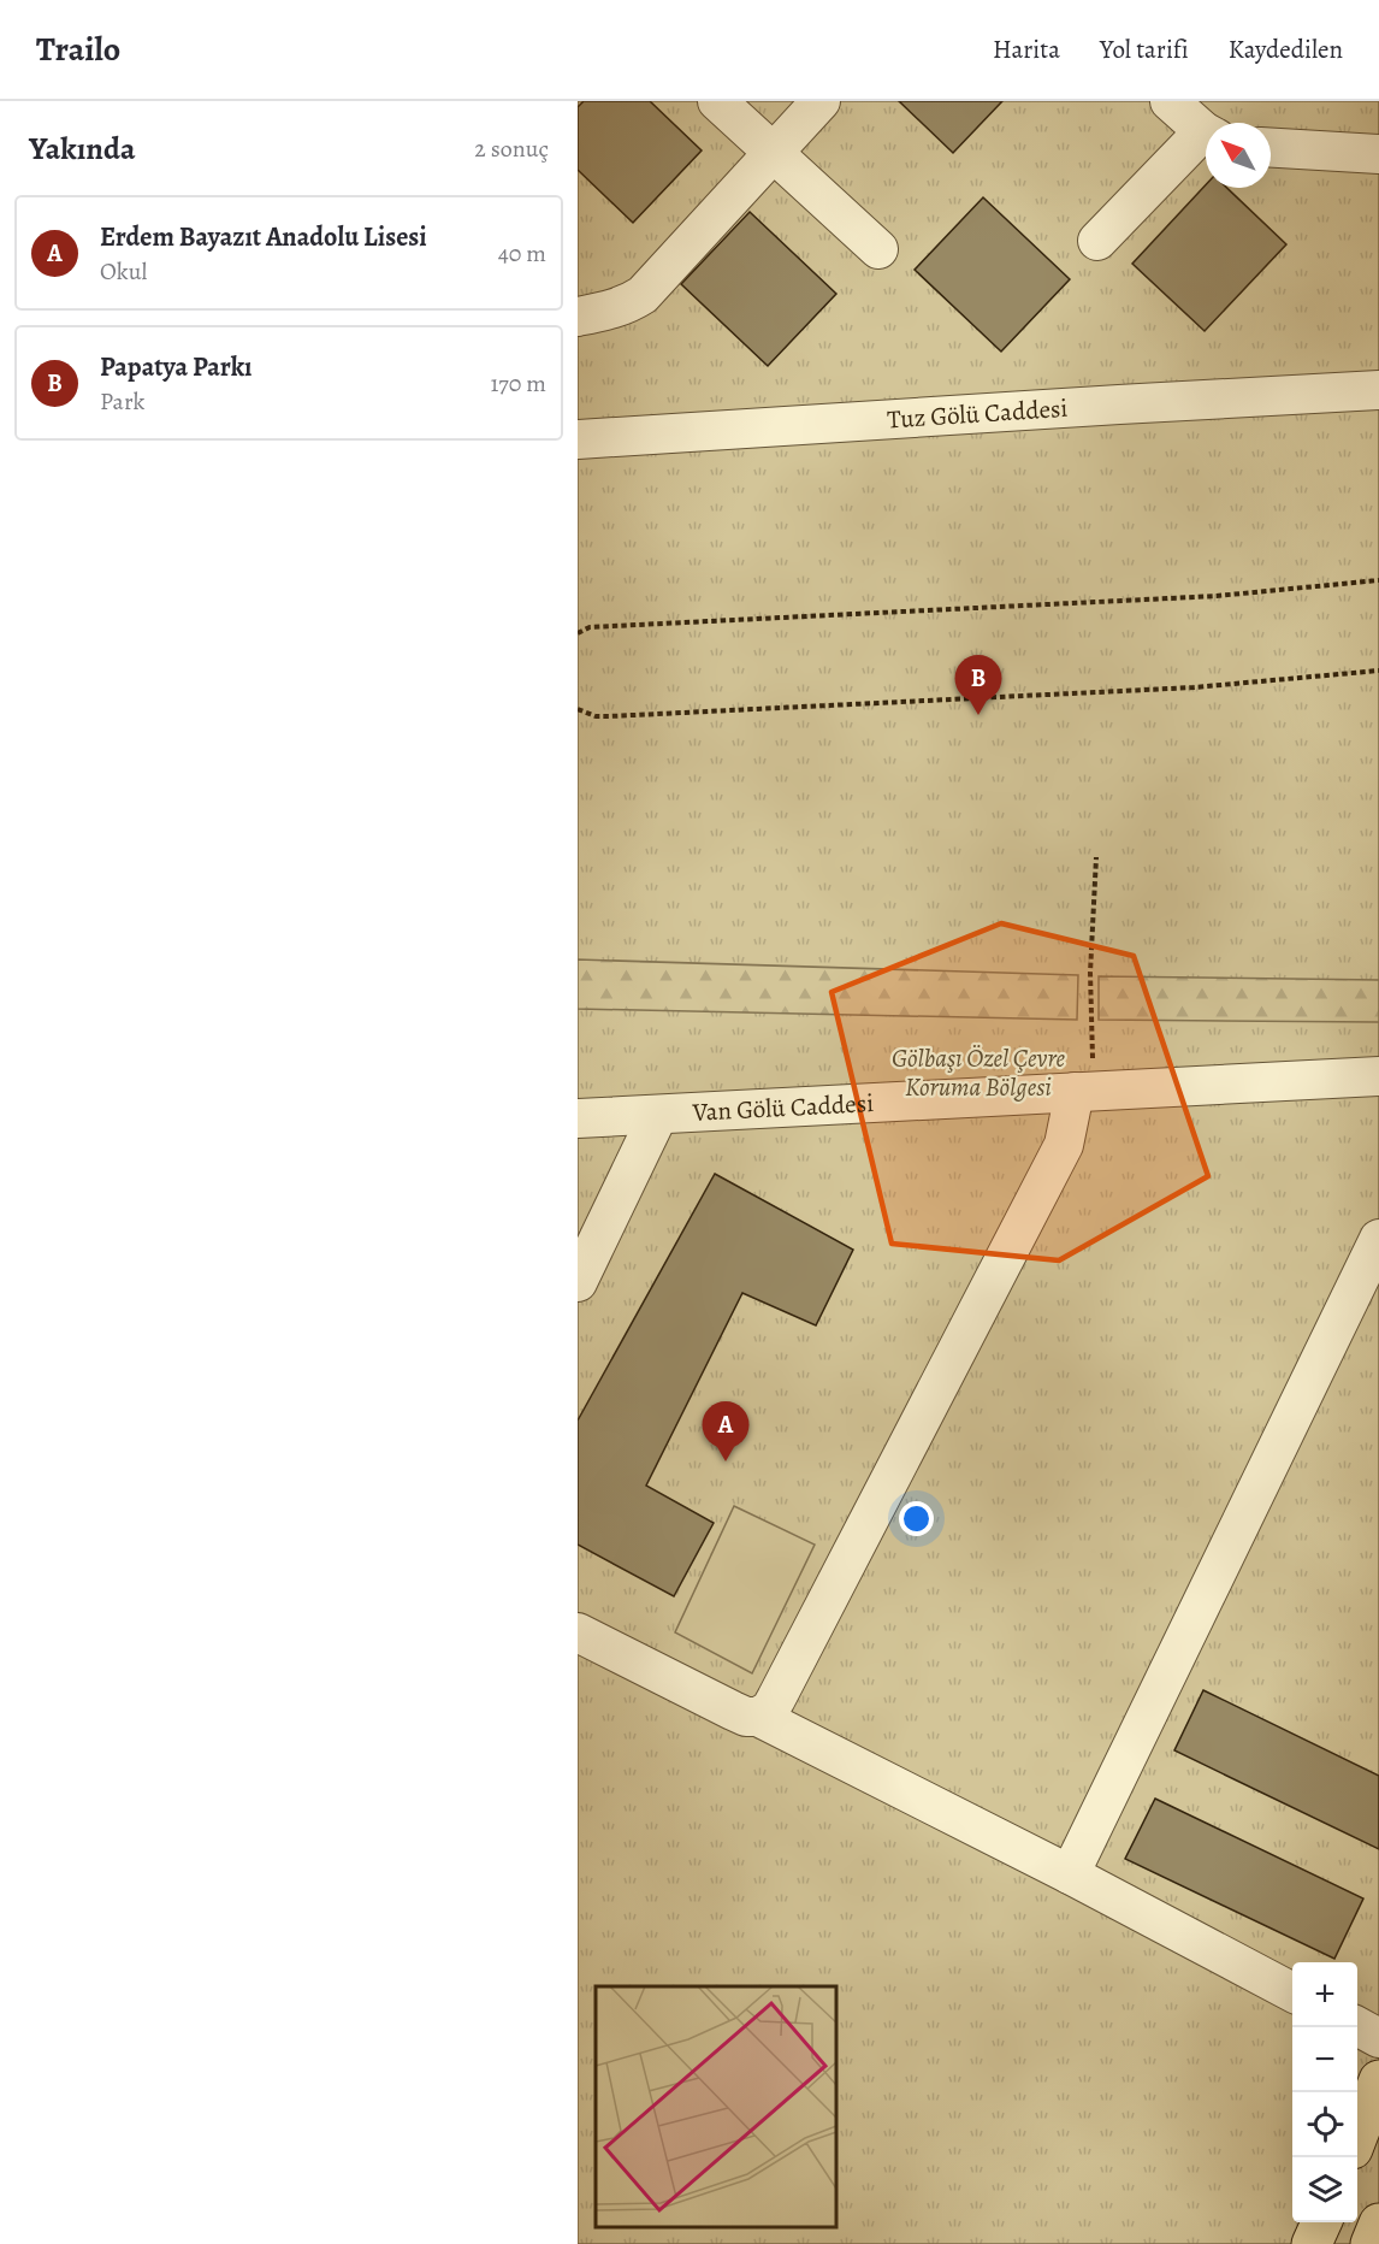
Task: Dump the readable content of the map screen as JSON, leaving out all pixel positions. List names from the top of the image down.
{
  "streets": {
    "street": ["Tuz Gölü Caddesi", "Van Gölü Caddesi"]
  },
  "parks": ["Gölbaşı Özel Çevre Koruma Bölgesi"],
  "north": "top left",
  "page": {
    "header": "Trailo",
    "nav": ["Harita", "Yol tarifi", "Kaydedilen"],
    "heading": ["Yakında", "2 sonuç"],
    "list": [
      {
        "mark": "A",
        "name": "Erdem Bayazıt Anadolu Lisesi",
        "note": "Okul",
        "value": "40 m"
      },
      {
        "mark": "B",
        "name": "Papatya Parkı",
        "note": "Park",
        "value": "170 m"
      }
    ],
    "pins": ["B", "A"],
    "map_buttons": ["+", "−"]
  }
}
